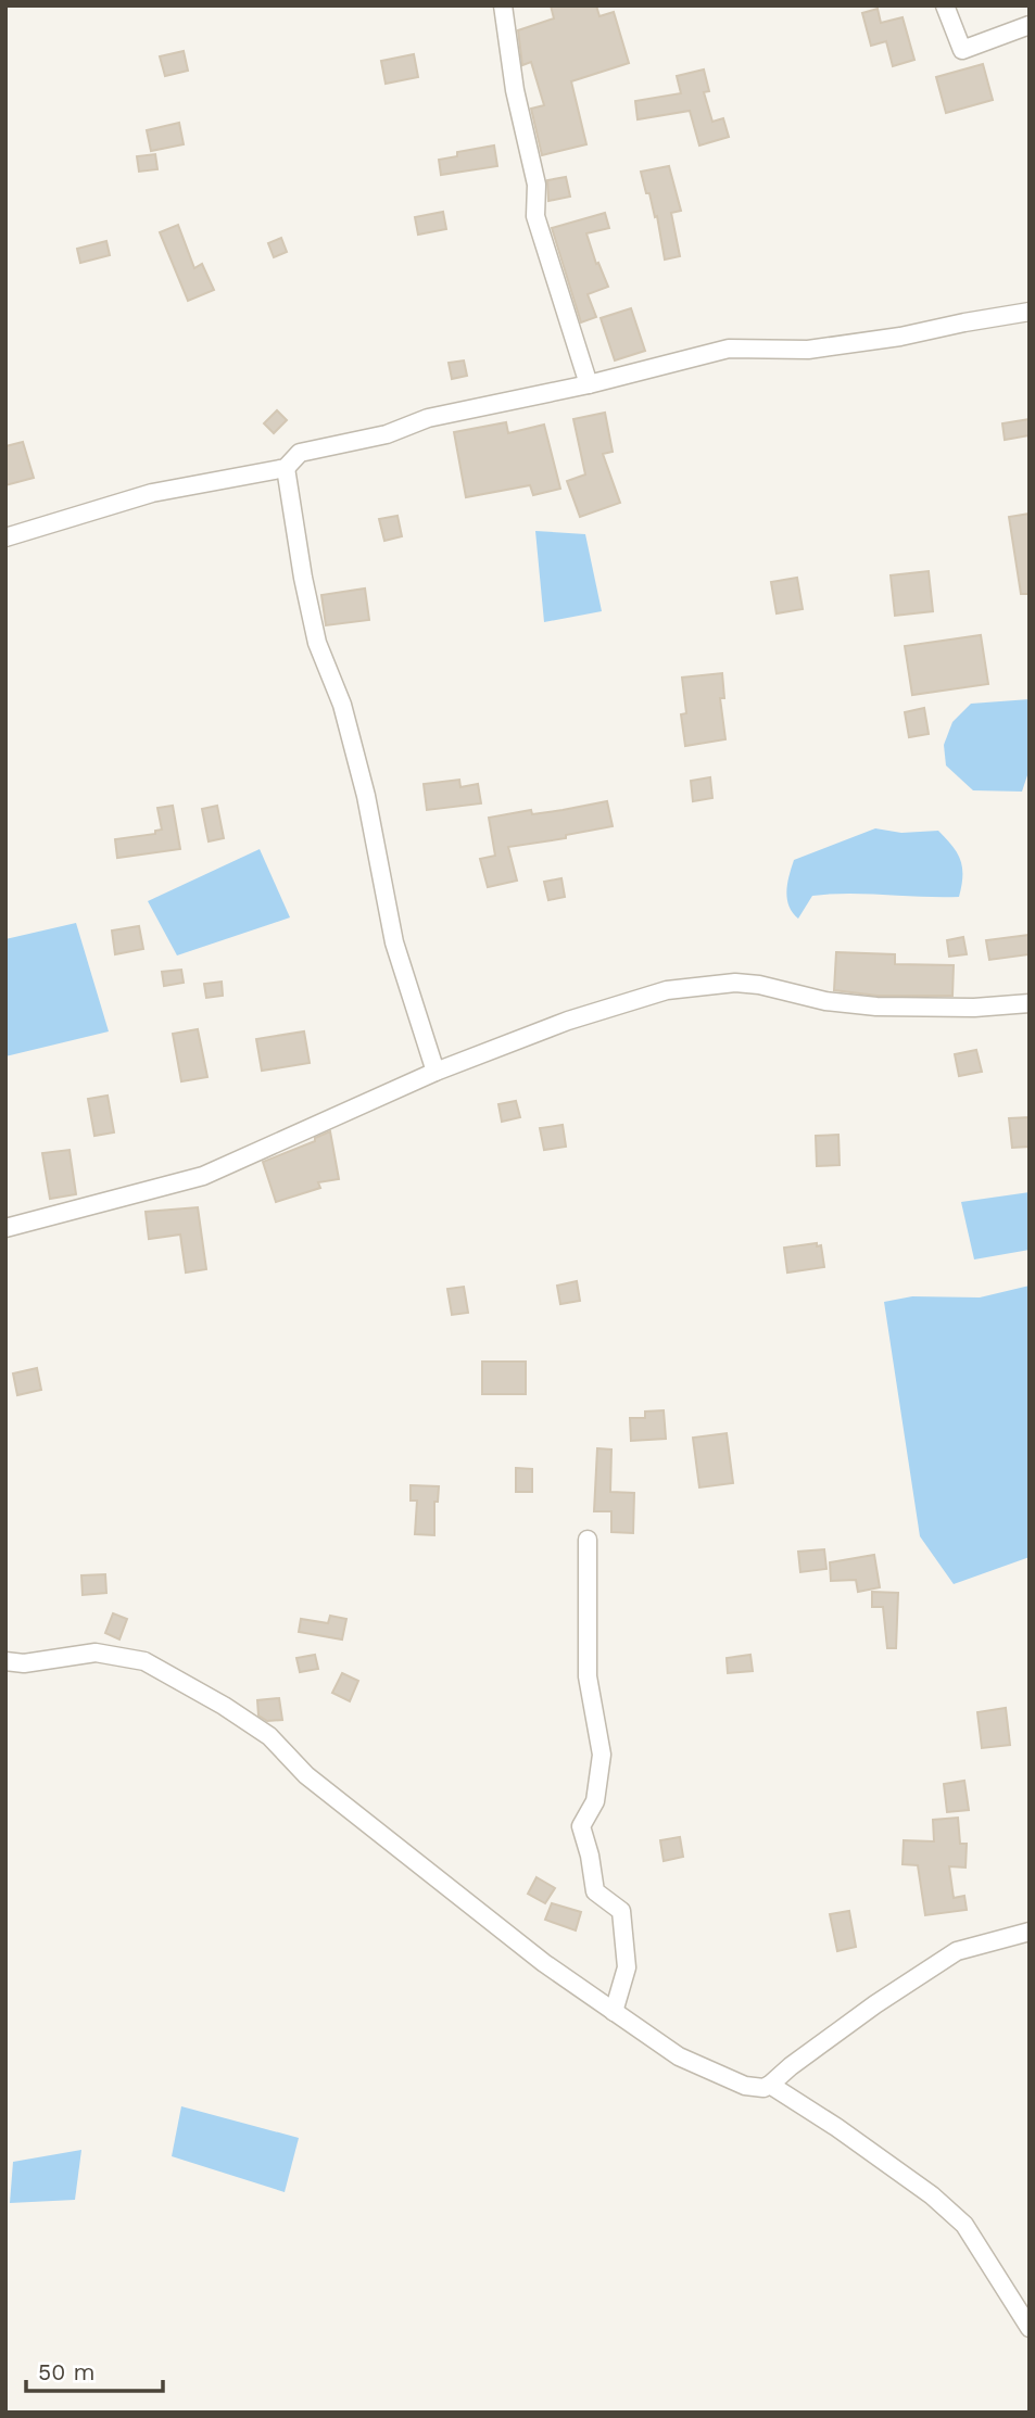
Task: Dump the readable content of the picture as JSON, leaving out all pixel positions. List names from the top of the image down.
{
  "scale_bar": "50 m"
}
